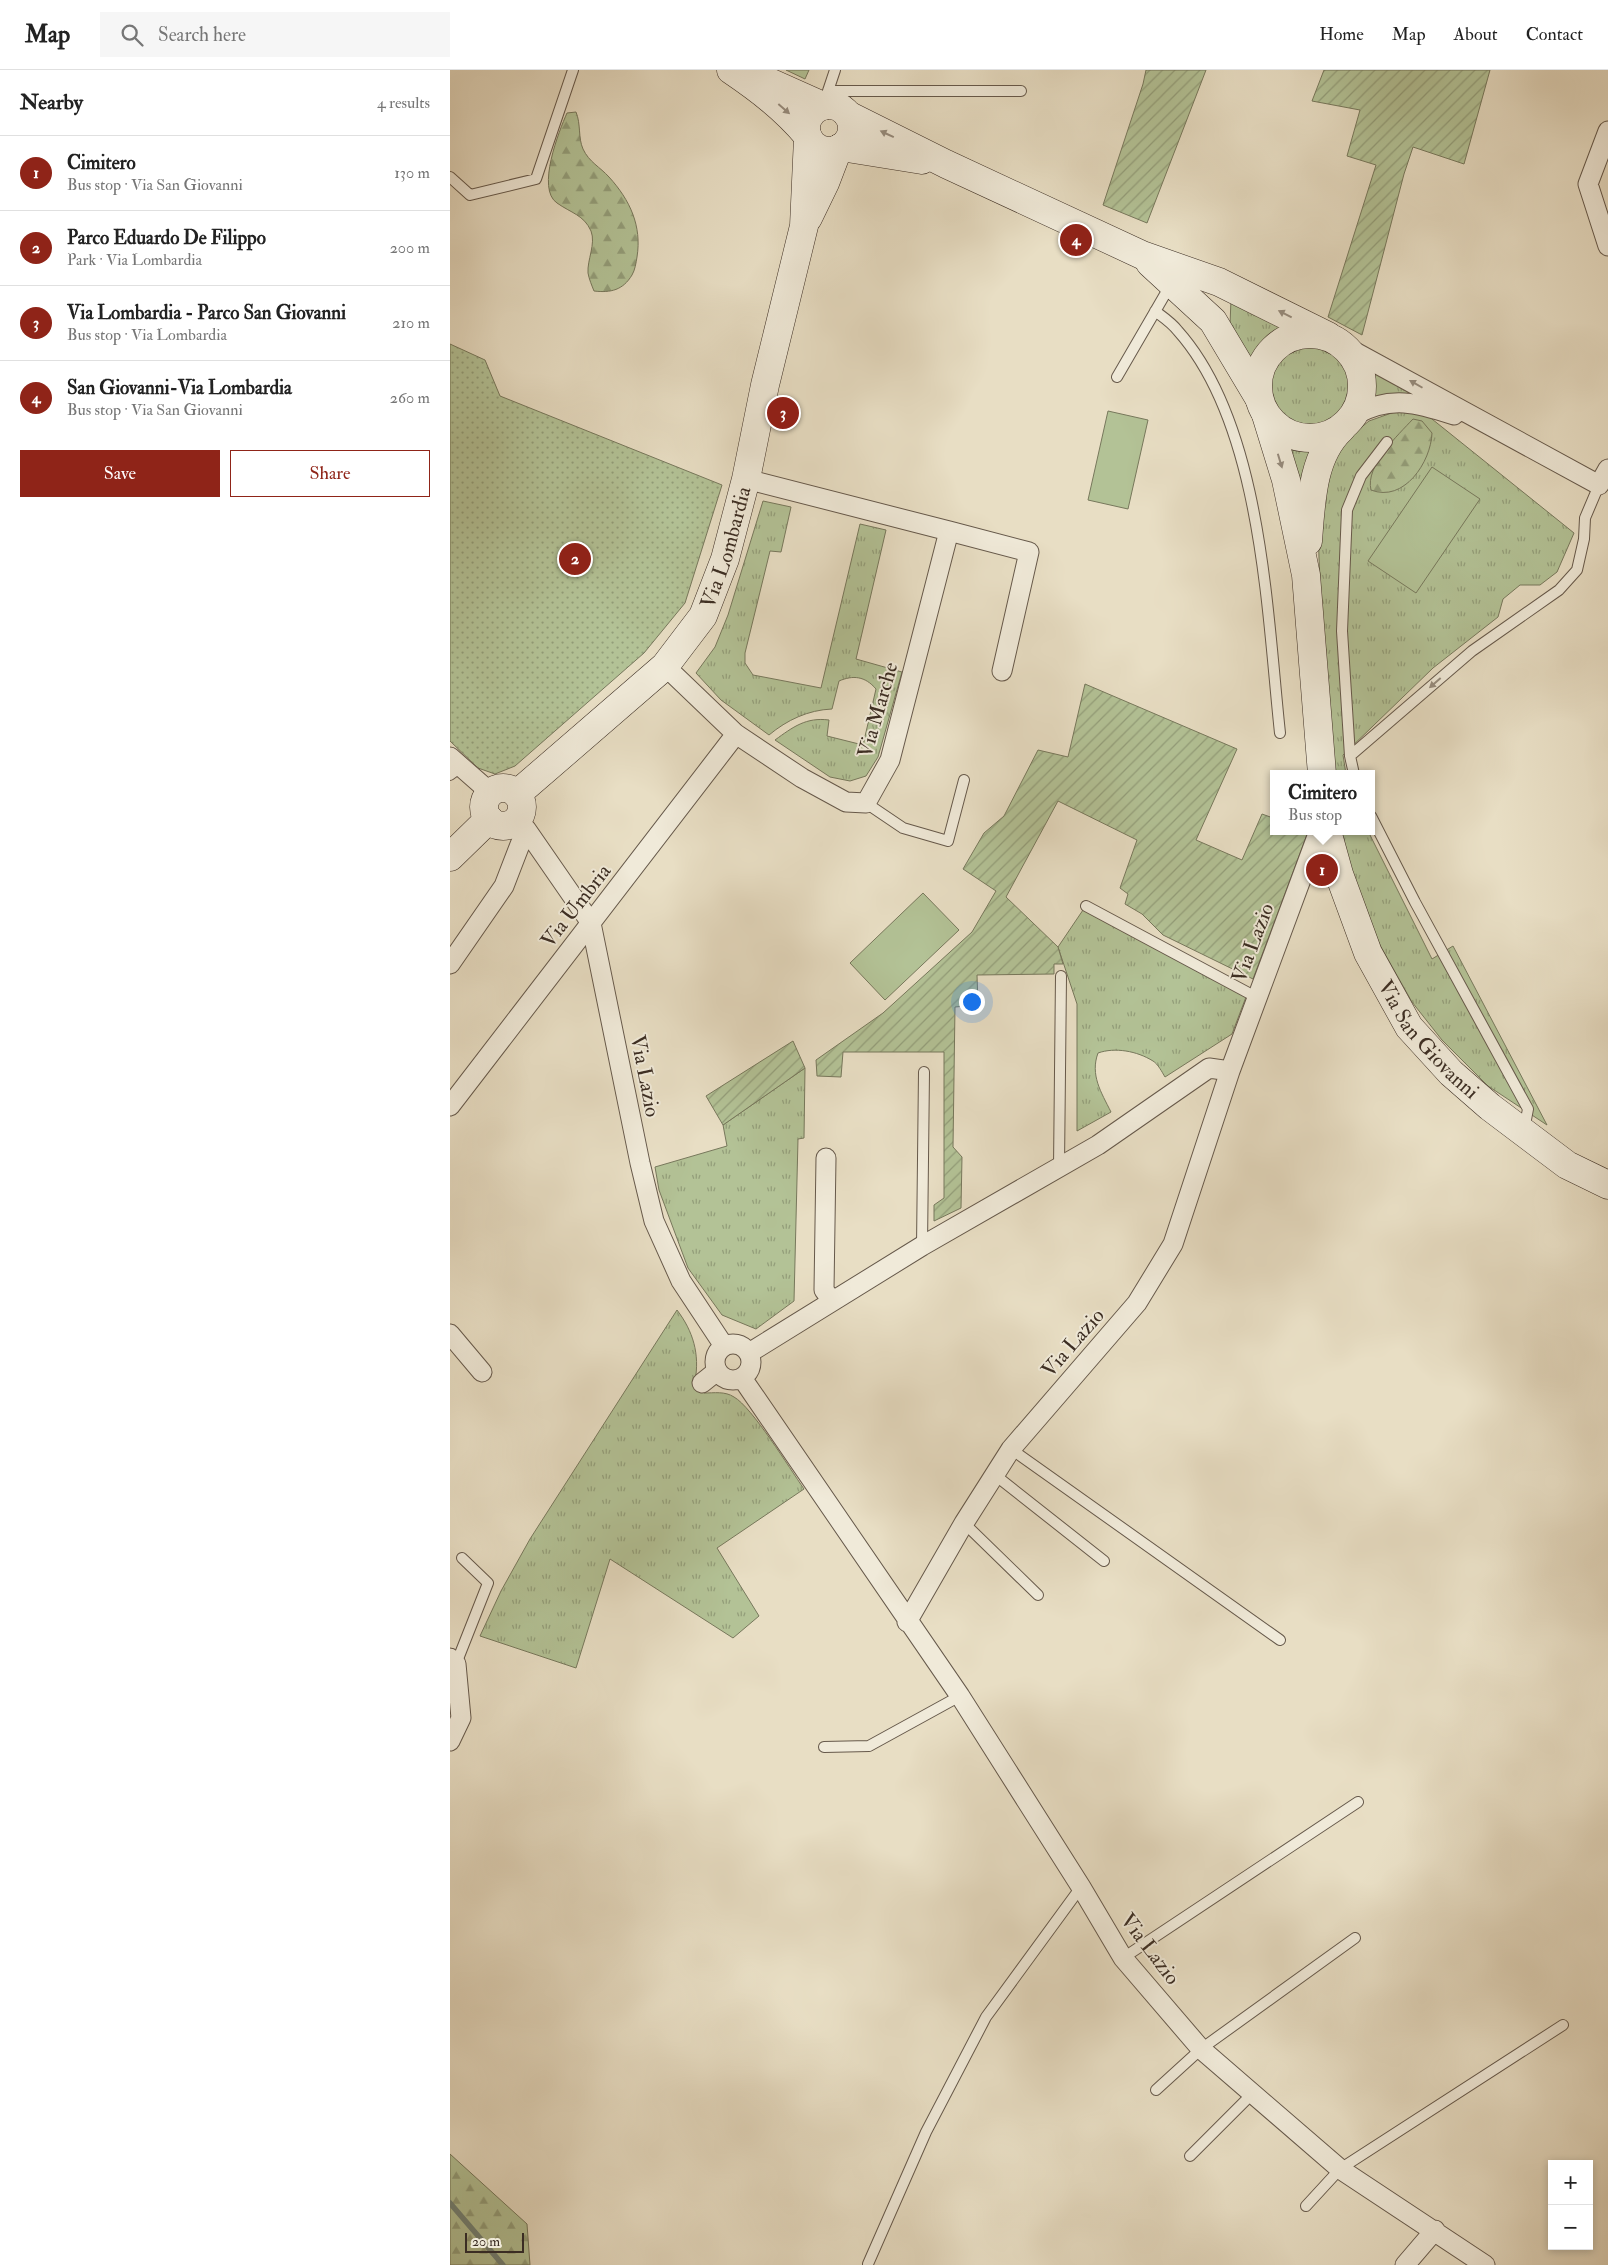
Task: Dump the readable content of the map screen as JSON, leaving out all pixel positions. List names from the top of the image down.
{
  "streets": {
    "main road": ["Via Lombardia", "Via San Giovanni"],
    "street": ["Via Marche", "Via Umbria", "Via Lazio"]
  },
  "crossings": [
    ["Via Lombardia", "Via Lazio"],
    ["Via Umbria", "Via Lazio"]
  ],
  "scale_bar": "20 m",
  "page": {
    "header": "Map",
    "search": "Search here",
    "nav": [
      "Home",
      "Map",
      "About",
      "Contact"
    ],
    "heading": ["Nearby", "4 results"],
    "list": [
      {
        "mark": "1",
        "name": "Cimitero",
        "note": "Bus stop · Via San Giovanni",
        "value": "130 m"
      },
      {
        "mark": "2",
        "name": "Parco Eduardo De Filippo",
        "note": "Park · Via Lombardia",
        "value": "200 m"
      },
      {
        "mark": "3",
        "name": "Via Lombardia - Parco San Giovanni",
        "note": "Bus stop · Via Lombardia",
        "value": "210 m"
      },
      {
        "mark": "4",
        "name": "San Giovanni-Via Lombardia",
        "note": "Bus stop · Via San Giovanni",
        "value": "260 m"
      }
    ],
    "pins": [
      "4",
      "3",
      "2",
      "1"
    ],
    "buttons": ["Save", "Share"],
    "popup": ["Cimitero", "Bus stop"],
    "map_buttons": ["+", "−"],
    "scale": "20 m"
  }
}
